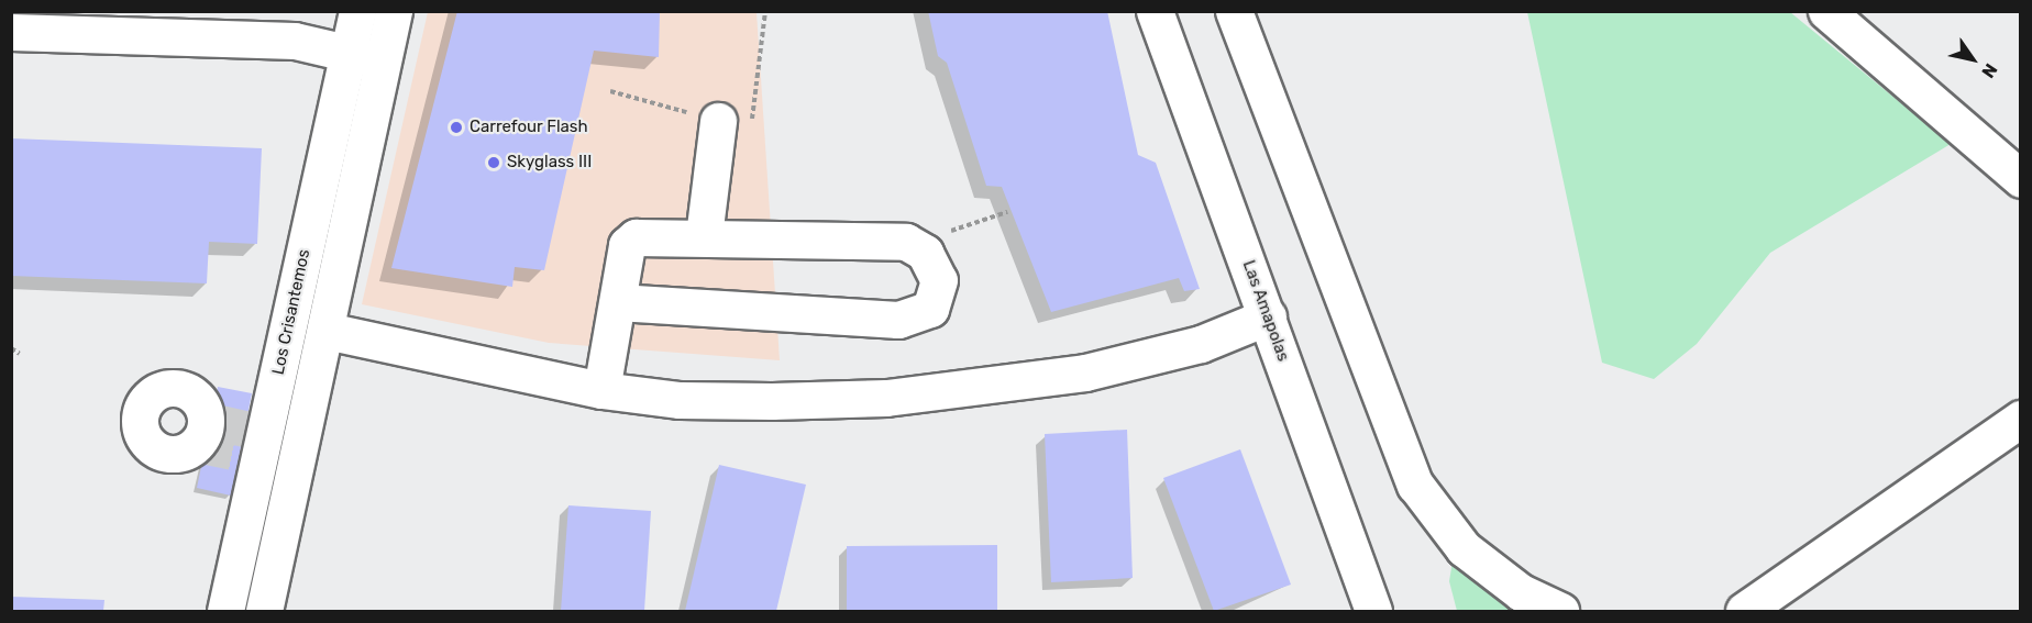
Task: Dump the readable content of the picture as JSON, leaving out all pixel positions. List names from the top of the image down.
{
  "streets": {
    "street": ["Las Amapolas", "Los Crisantemos"]
  },
  "places": ["Carrefour Flash", "Skyglass III"],
  "north": "bottom right"
}
